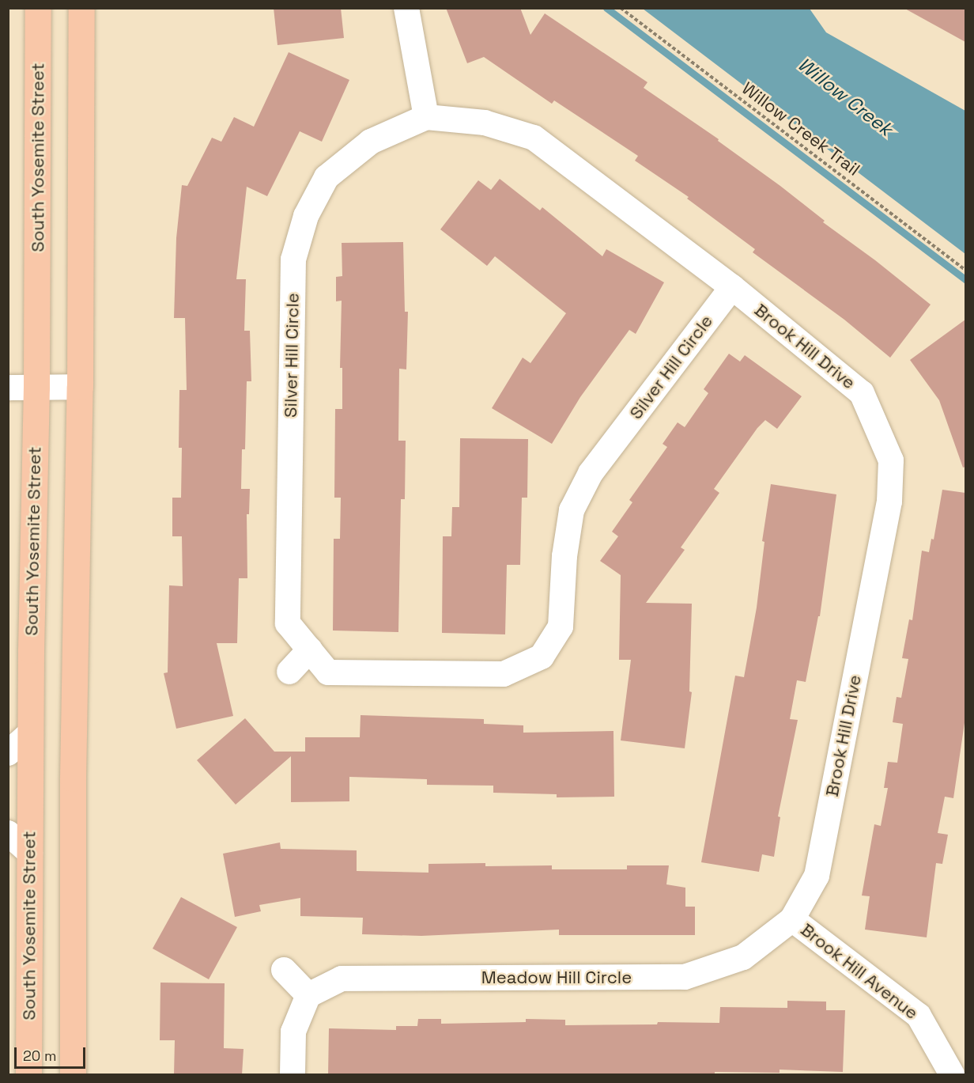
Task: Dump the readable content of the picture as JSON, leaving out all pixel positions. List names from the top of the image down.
{
  "streets": {
    "main road": ["South Yosemite Street"],
    "street": [
      "Brook Hill Drive",
      "Silver Hill Circle",
      "Brook Hill Avenue",
      "Meadow Hill Circle"
    ],
    "path": ["Willow Creek Trail"]
  },
  "crossings": [
    ["Brook Hill Drive", "Silver Hill Circle"],
    ["Brook Hill Drive", "Brook Hill Avenue"],
    ["Brook Hill Drive", "Meadow Hill Circle"],
    ["Brook Hill Avenue", "Meadow Hill Circle"]
  ],
  "water": ["Willow Creek"],
  "scale_bar": "20 m"
}
